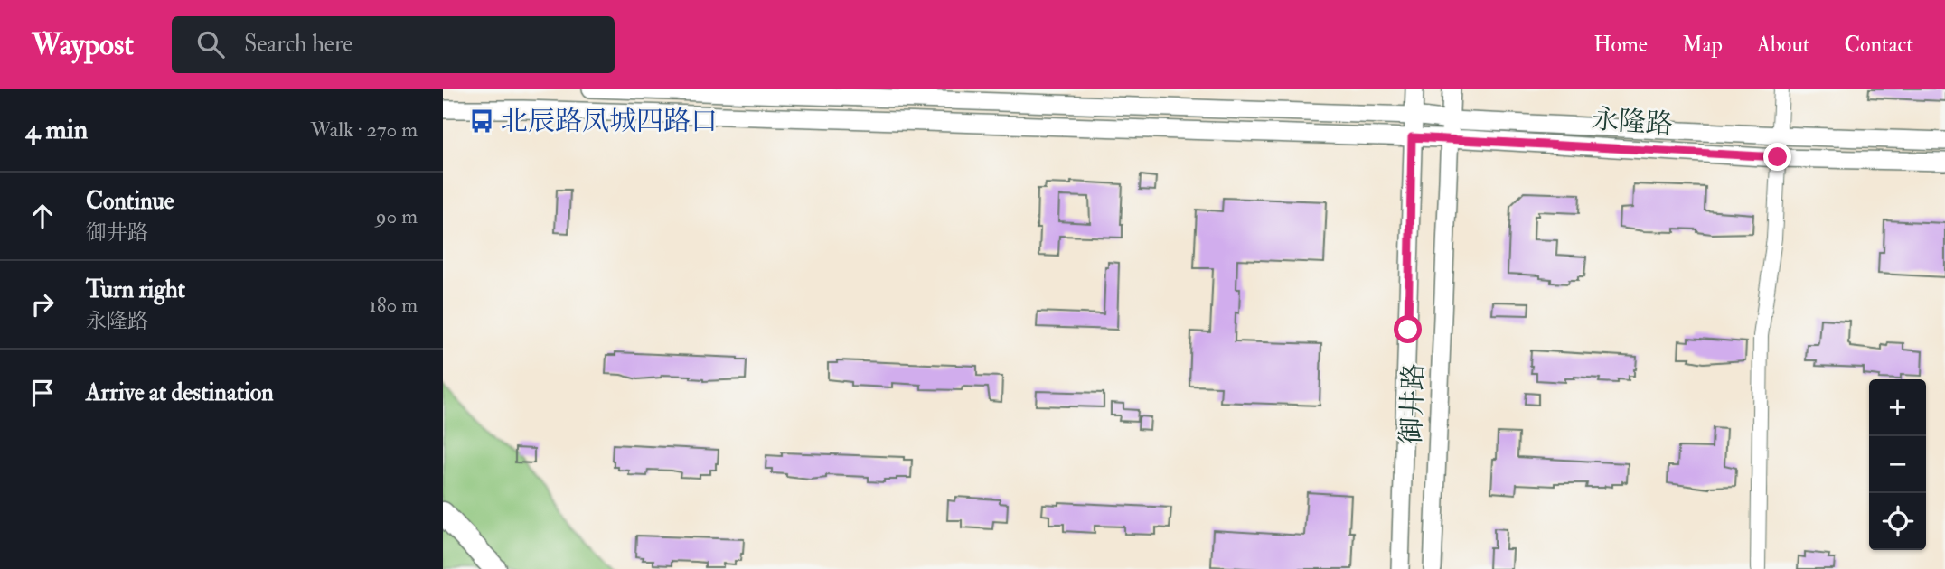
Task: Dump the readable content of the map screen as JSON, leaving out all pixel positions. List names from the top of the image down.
{
  "streets": {
    "street": ["永隆路", "御井路"]
  },
  "crossings": [
    ["永隆路", "御井路"]
  ],
  "places": {
    "bus stop": ["北辰路凤城四路口"]
  },
  "page": {
    "header": "Waypost",
    "search": "Search here",
    "nav": [
      "Home",
      "Map",
      "About",
      "Contact"
    ],
    "heading": ["4 min", "Walk · 270 m"],
    "list": [
      ["Continue", "御井路", "90 m"],
      ["Turn right", "永隆路", "180 m"],
      "Arrive at destination"
    ],
    "map_buttons": ["+", "−"]
  }
}
